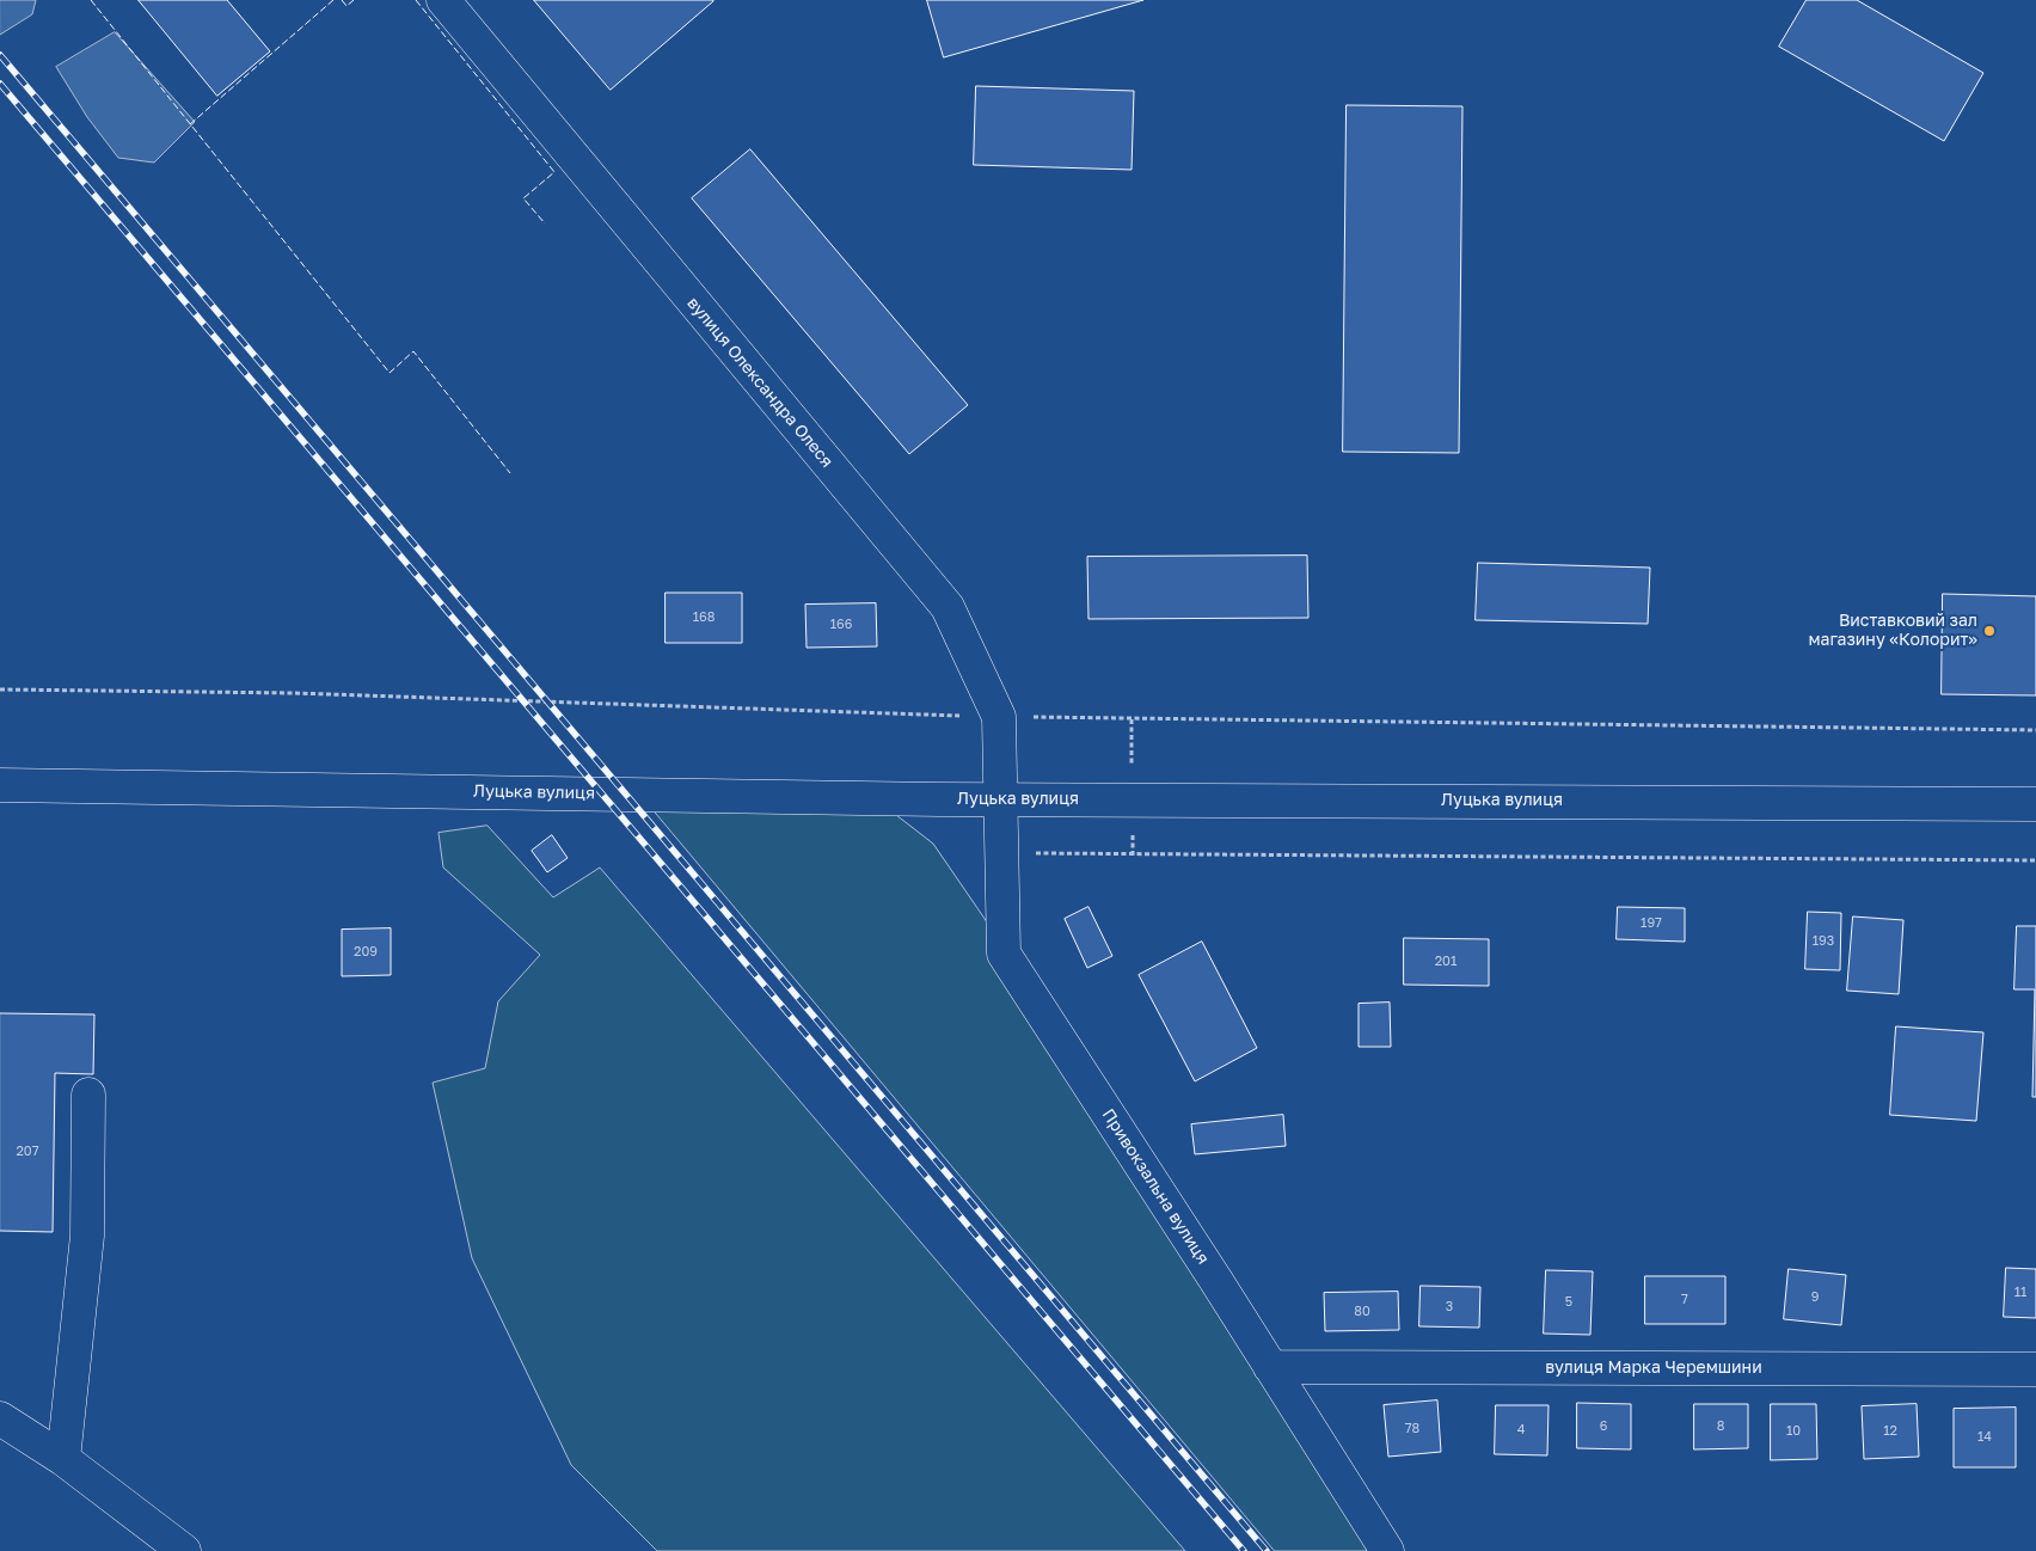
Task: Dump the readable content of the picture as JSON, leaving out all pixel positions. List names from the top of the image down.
{
  "streets": {
    "street": [
      "вулиця Олександра Олеся",
      "Луцька вулиця",
      "Привокзальна вулиця",
      "вулиця Марка Черемшини"
    ]
  },
  "crossings": [
    ["вулиця Олександра Олеся", "Луцька вулиця"],
    ["вулиця Олександра Олеся", "Привокзальна вулиця"],
    ["Луцька вулиця", "Привокзальна вулиця"],
    ["Привокзальна вулиця", "вулиця Марка Черемшини"]
  ],
  "places": ["Виставковий зал магазину «Колорит»"],
  "house_numbers": [
    "168",
    "166",
    "197",
    "193",
    "209",
    "201",
    "207",
    "11",
    "9",
    "7",
    "5",
    "3",
    "80",
    "6",
    "8",
    "78",
    "4",
    "10",
    "12",
    "14"
  ]
}
